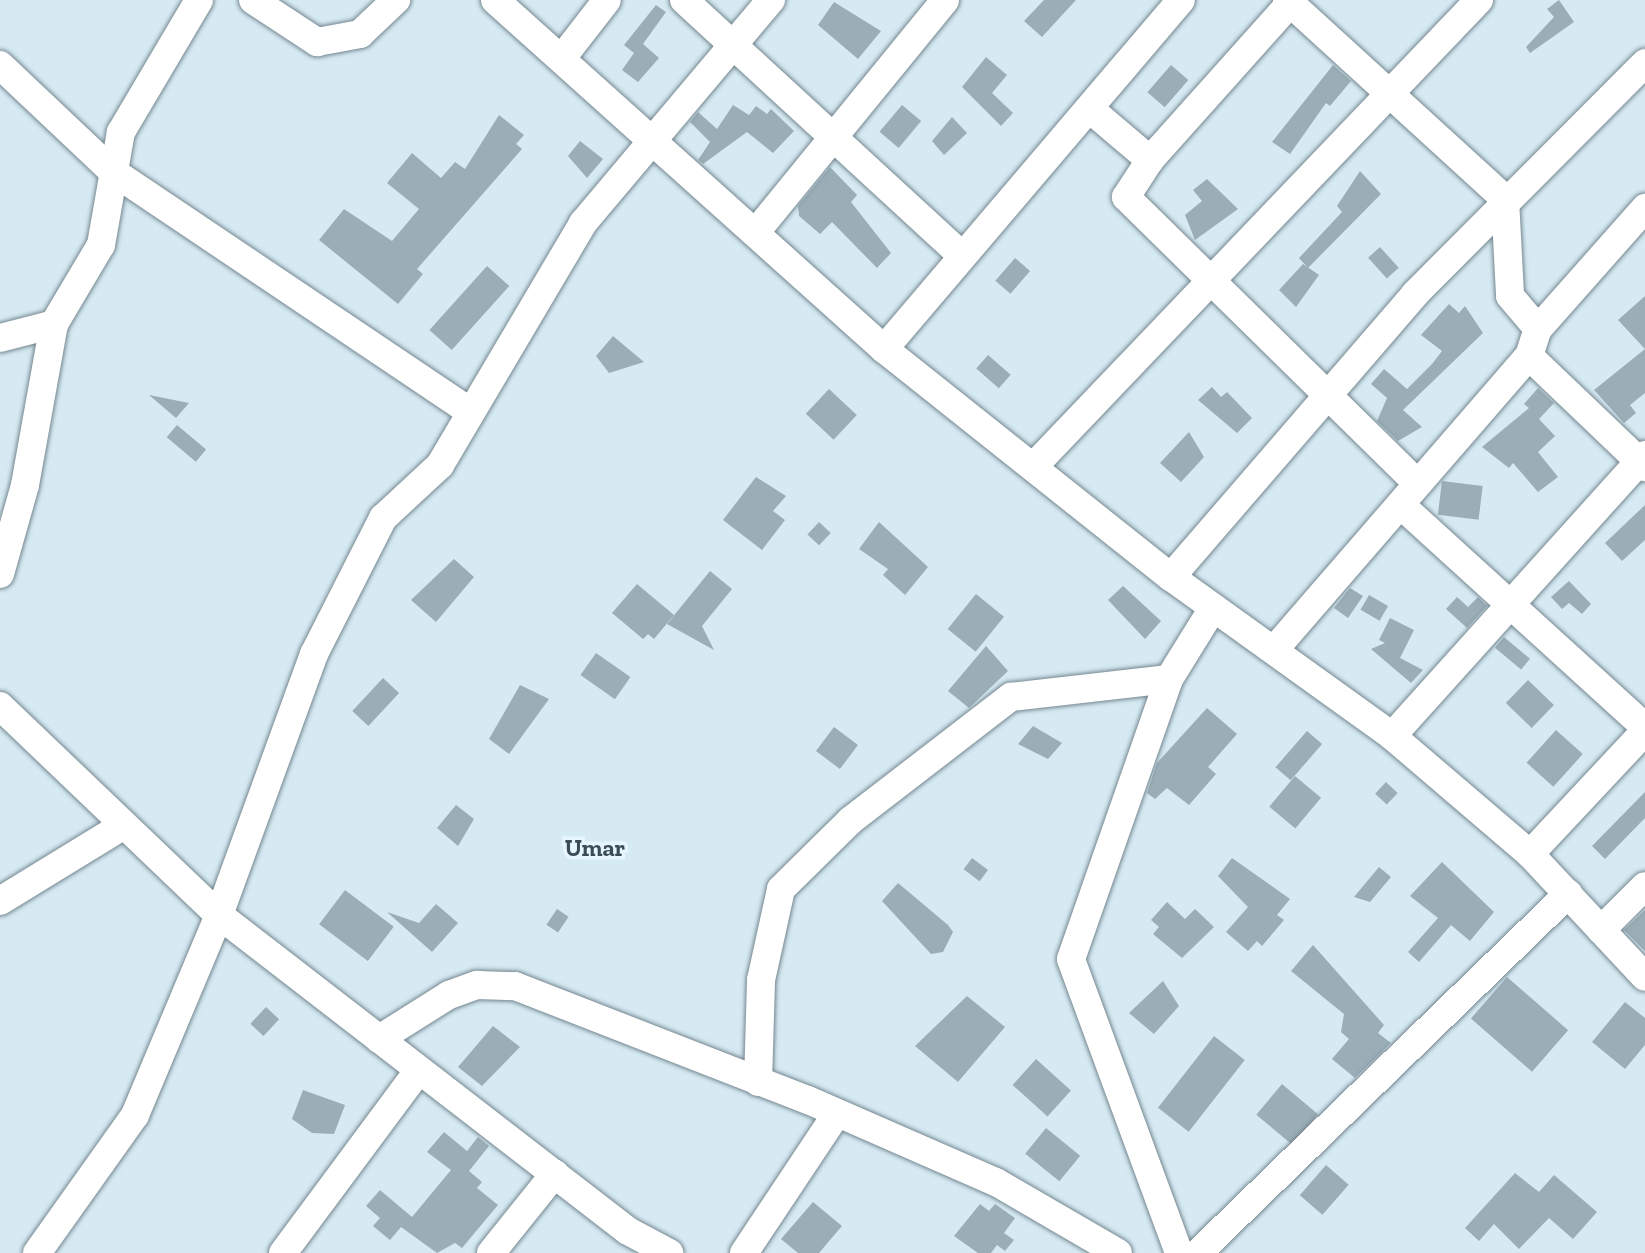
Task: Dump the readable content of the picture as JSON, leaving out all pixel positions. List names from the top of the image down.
{
  "districts": ["Umar"]
}
